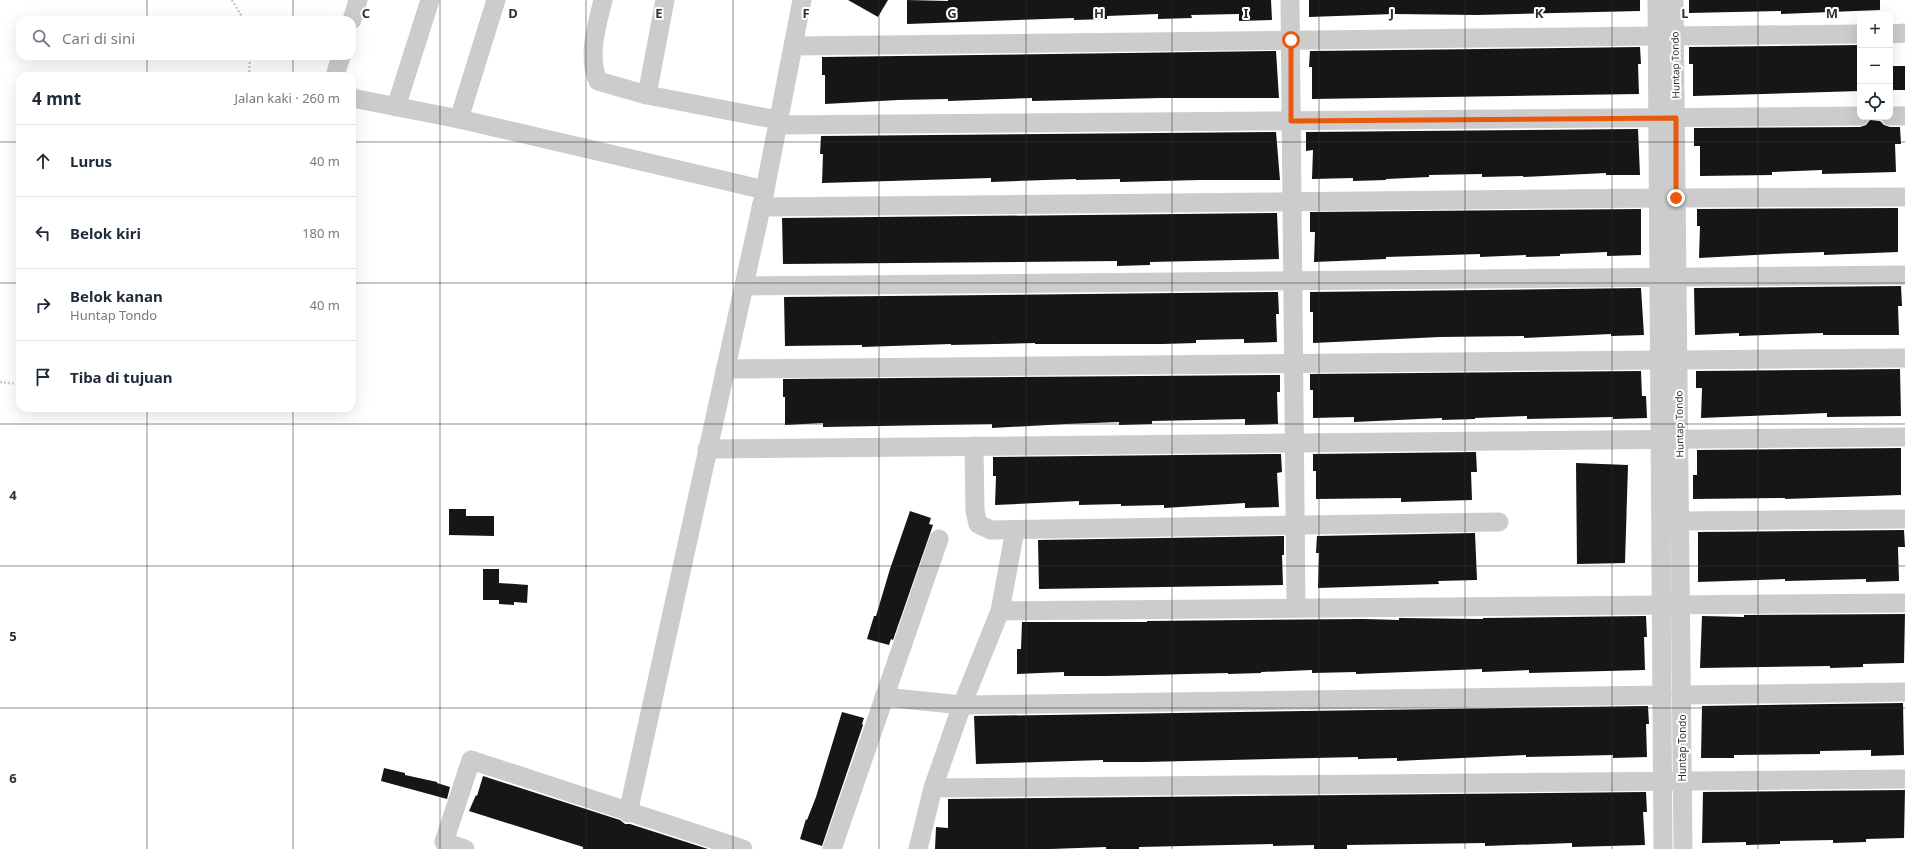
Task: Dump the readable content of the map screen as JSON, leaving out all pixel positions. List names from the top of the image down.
{
  "streets": {
    "street": ["Huntap Tondo"]
  },
  "page": {
    "map_buttons": ["+", "−"],
    "search": "Cari di sini",
    "heading": ["4 mnt", "Jalan kaki · 260 m"],
    "list": [
      ["Lurus", "40 m"],
      ["Belok kiri", "180 m"],
      ["Belok kanan", "Huntap Tondo", "40 m"],
      "Tiba di tujuan"
    ]
  },
  "grid": {
    "columns": [
      "C",
      "D",
      "E",
      "F",
      "G",
      "H",
      "I",
      "J",
      "K",
      "L",
      "M"
    ],
    "rows": ["4", "5", "6"]
  }
}
